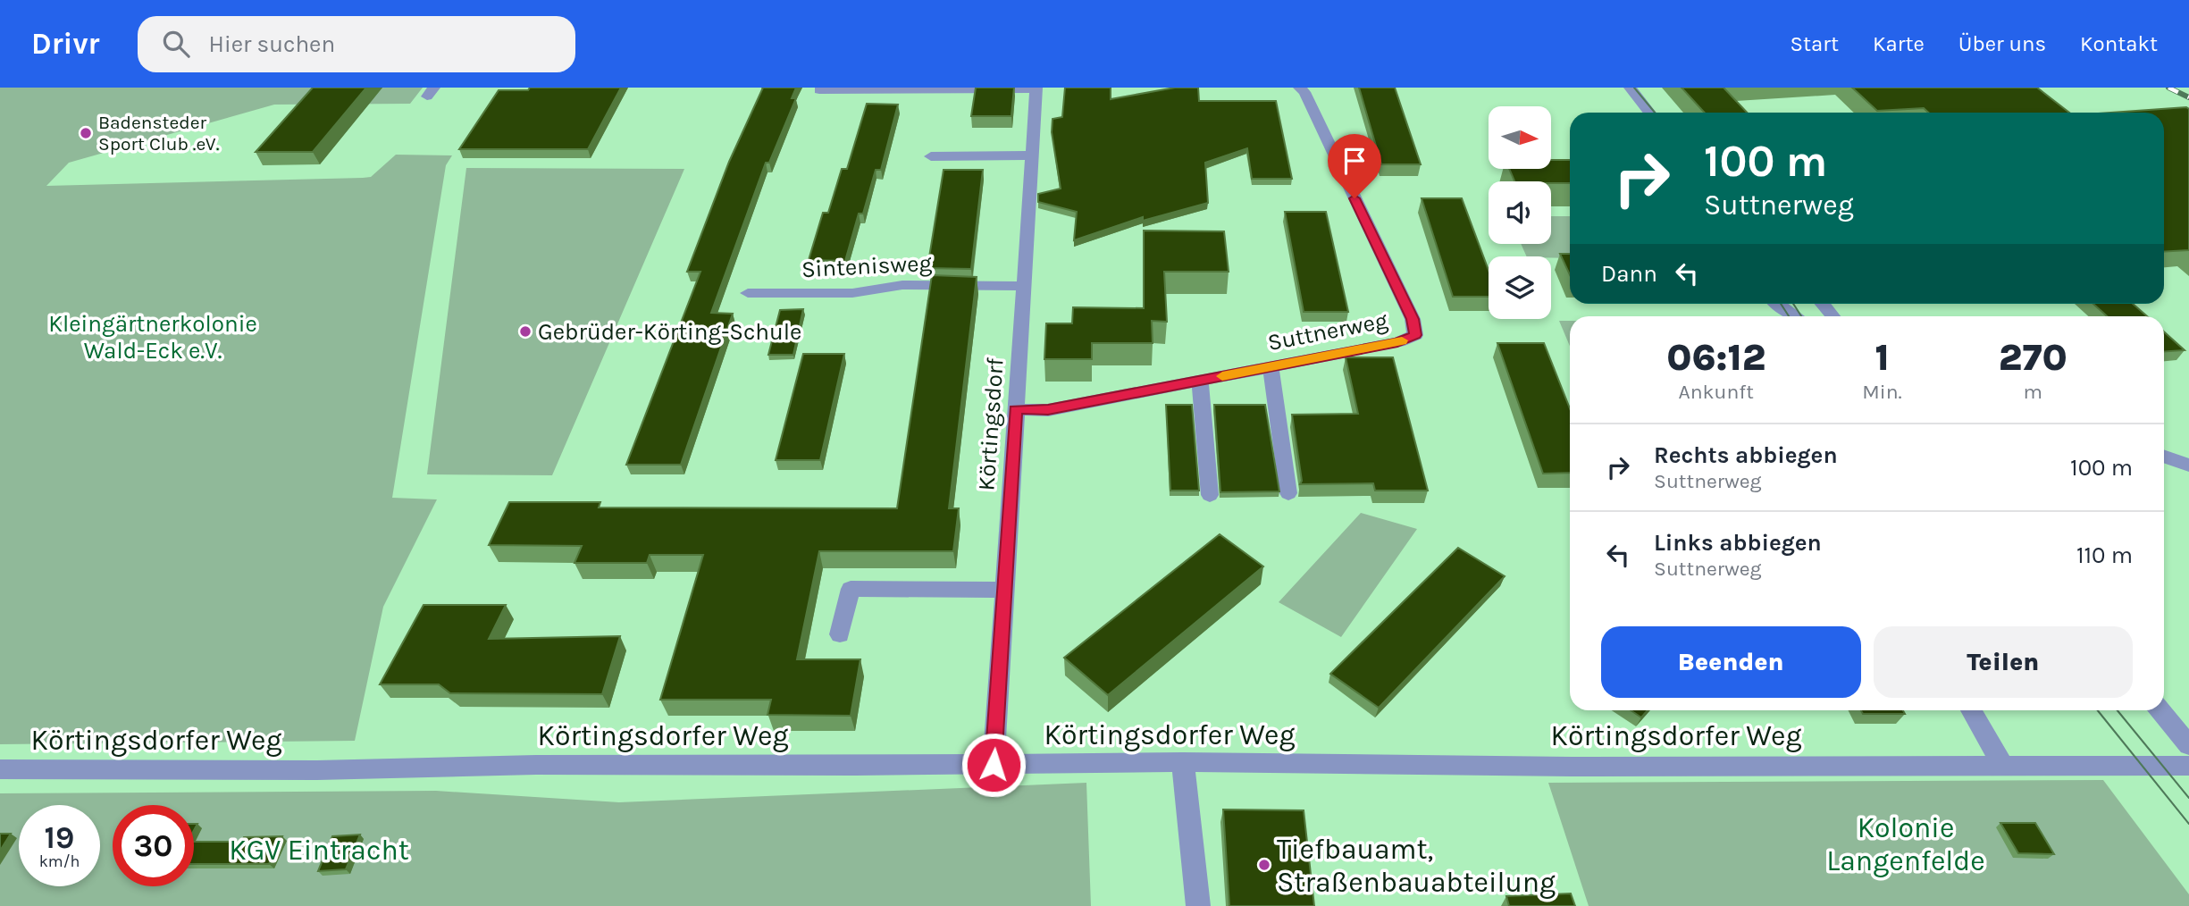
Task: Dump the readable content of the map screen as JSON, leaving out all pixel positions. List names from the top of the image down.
{
  "streets": {
    "street": [
      "Sintenisweg",
      "Suttnerweg",
      "Körtingsdorf",
      "Körtingsdorfer Weg"
    ]
  },
  "crossings": [
    ["Sintenisweg", "Körtingsdorf"],
    ["Suttnerweg", "Körtingsdorf"],
    ["Körtingsdorf", "Körtingsdorfer Weg"]
  ],
  "parks": ["Kleingärtnerkolonie Wald-Eck e.V.", "Kolonie Langenfelde", "KGV Eintracht"],
  "places": ["Badensteder Sport Club .eV.", "Gebrüder-Körting-Schule", "Tiefbauamt, Straßenbauabteilung"],
  "north": "right",
  "page": {
    "header": "Drivr",
    "search": "Hier suchen",
    "nav": [
      "Start",
      "Karte",
      "Über uns",
      "Kontakt"
    ],
    "turn": ["100 m", "Suttnerweg"],
    "then": "Dann",
    "eta": [
      "06:12",
      "Ankunft",
      "1",
      "Min.",
      "270",
      "m"
    ],
    "list": [
      {
        "name": "Rechts abbiegen",
        "note": "Suttnerweg",
        "value": "100 m"
      },
      {
        "name": "Links abbiegen",
        "note": "Suttnerweg",
        "value": "110 m"
      }
    ],
    "buttons": ["Beenden", "Teilen"],
    "speed": "19 km/h",
    "limit": "30"
  }
}
